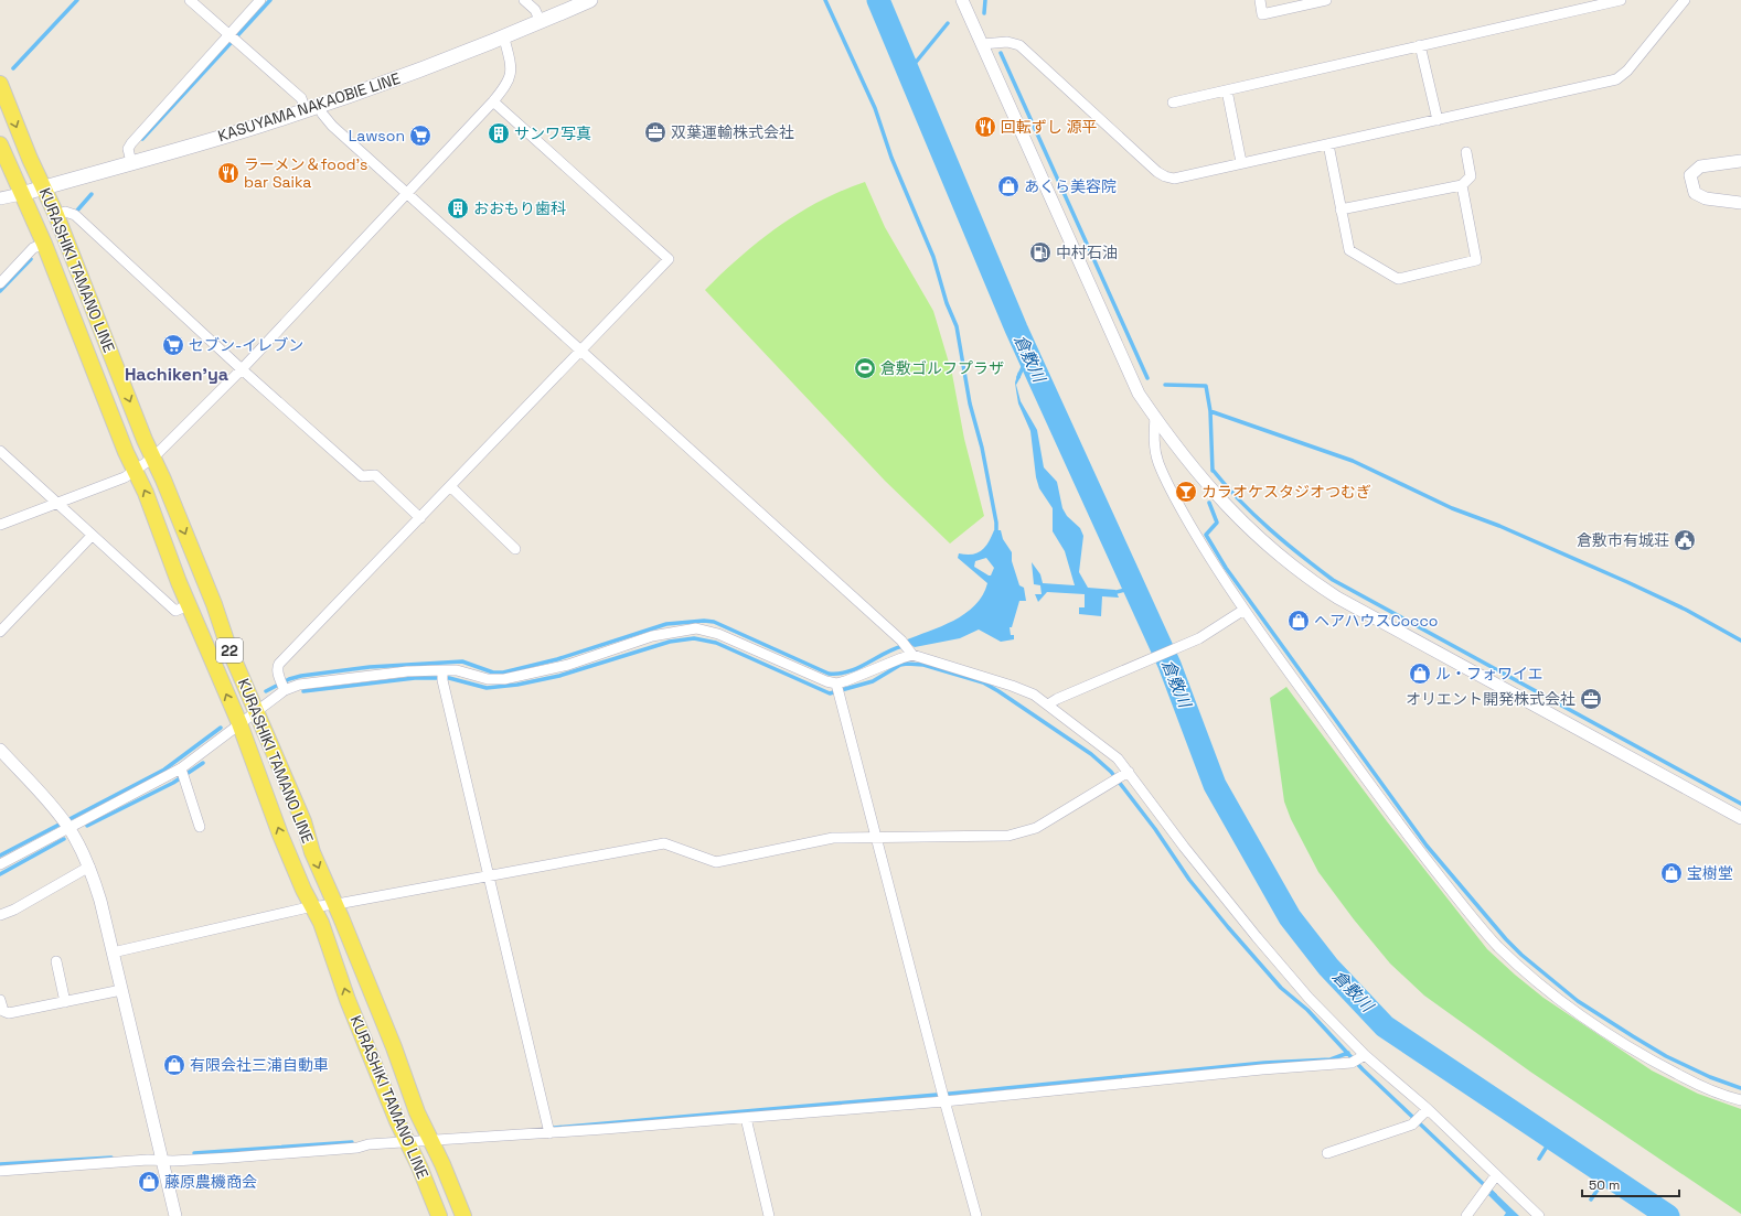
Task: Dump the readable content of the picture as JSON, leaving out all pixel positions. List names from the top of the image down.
{
  "streets": {
    "main road": ["KASUYAMA NAKAOBIE LINE", "KURASHIKI TAMANO LINE", "22"]
  },
  "crossings": [
    ["KASUYAMA NAKAOBIE LINE", "KURASHIKI TAMANO LINE"]
  ],
  "districts": ["Hachiken'ya"],
  "water": ["倉敷川"],
  "places": {
    "restaurant": ["回転ずし 源平", "ラーメン＆food’s bar Saika"],
    "office": ["双葉運輸株式会社", "オリエント開発株式会社"],
    "building": ["サンワ写真", "おおもり歯科"],
    "supermarket": ["Lawson", "セブン-イレブン"],
    "shop": [
      "あくら美容院",
      "ヘアハウスCocco",
      "ル・フォワイエ",
      "宝樹堂",
      "有限会社三浦自動車",
      "藤原農機商会"
    ],
    "fuel station": ["中村石油"],
    "sports": ["倉敷ゴルフプラザ"],
    "bar": ["カラオケスタジオつむぎ"],
    "public building": ["倉敷市有城荘"]
  },
  "scale_bar": "50 m"
}
